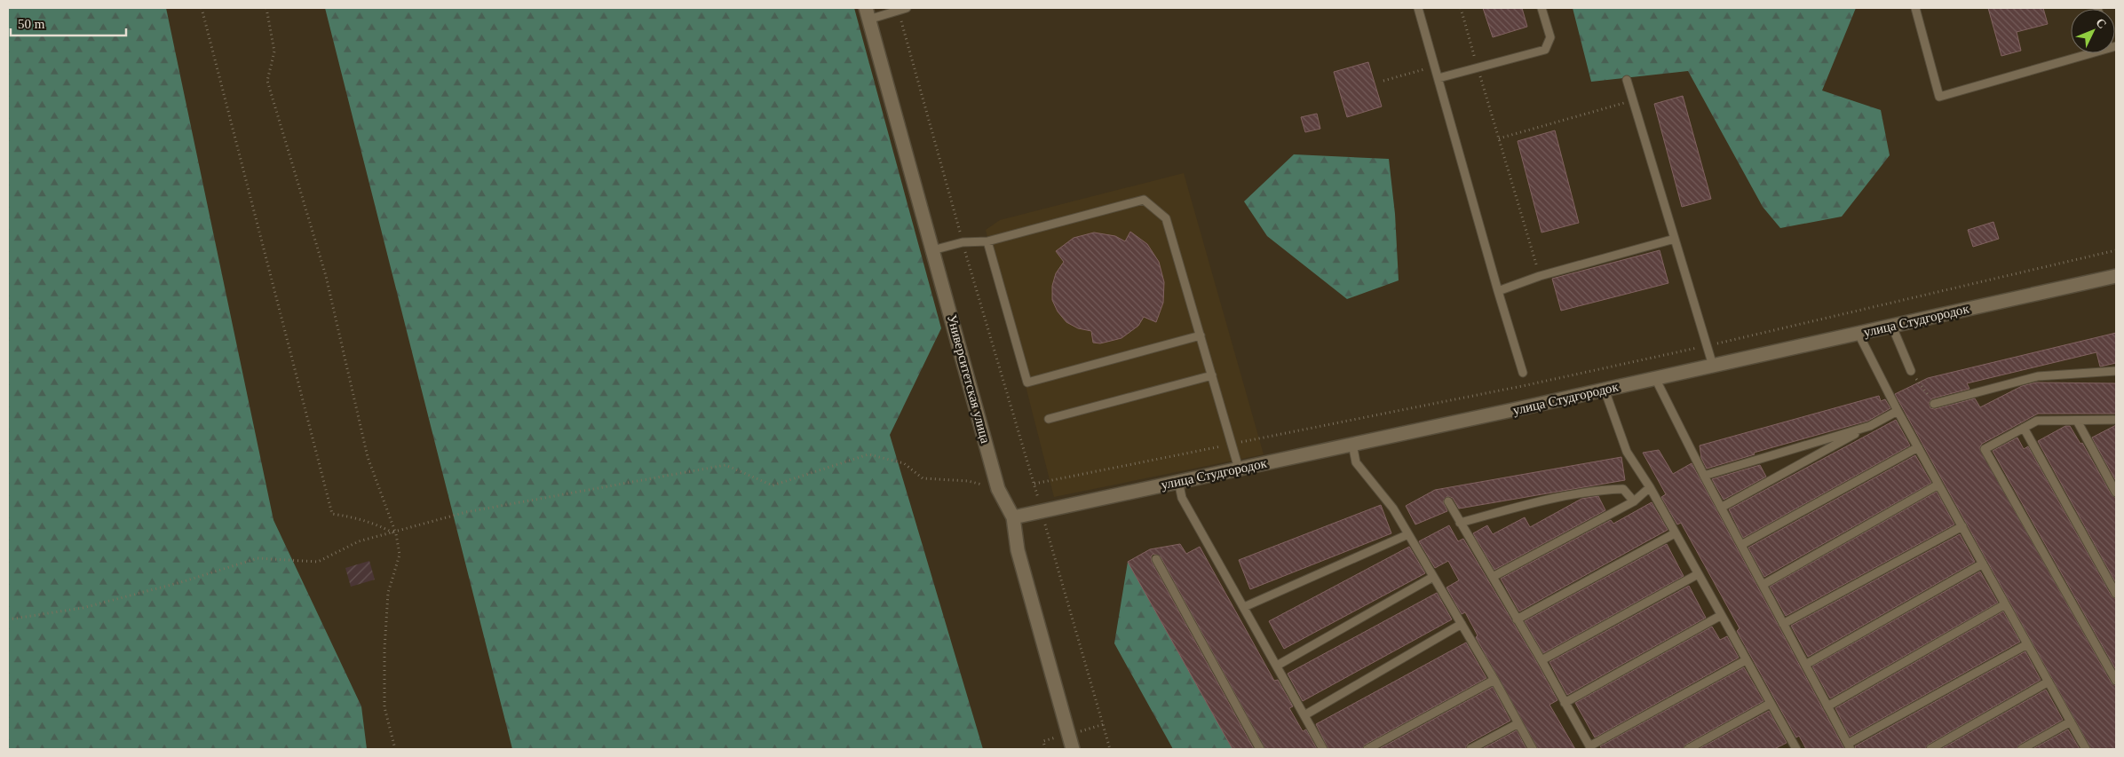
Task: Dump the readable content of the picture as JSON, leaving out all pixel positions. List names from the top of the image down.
{
  "streets": {
    "street": ["улица Студгородок", "Университетская улица"]
  },
  "crossings": [
    ["улица Студгородок", "Университетская улица"]
  ],
  "scale_bar": "50 m",
  "north": "top right"
}
